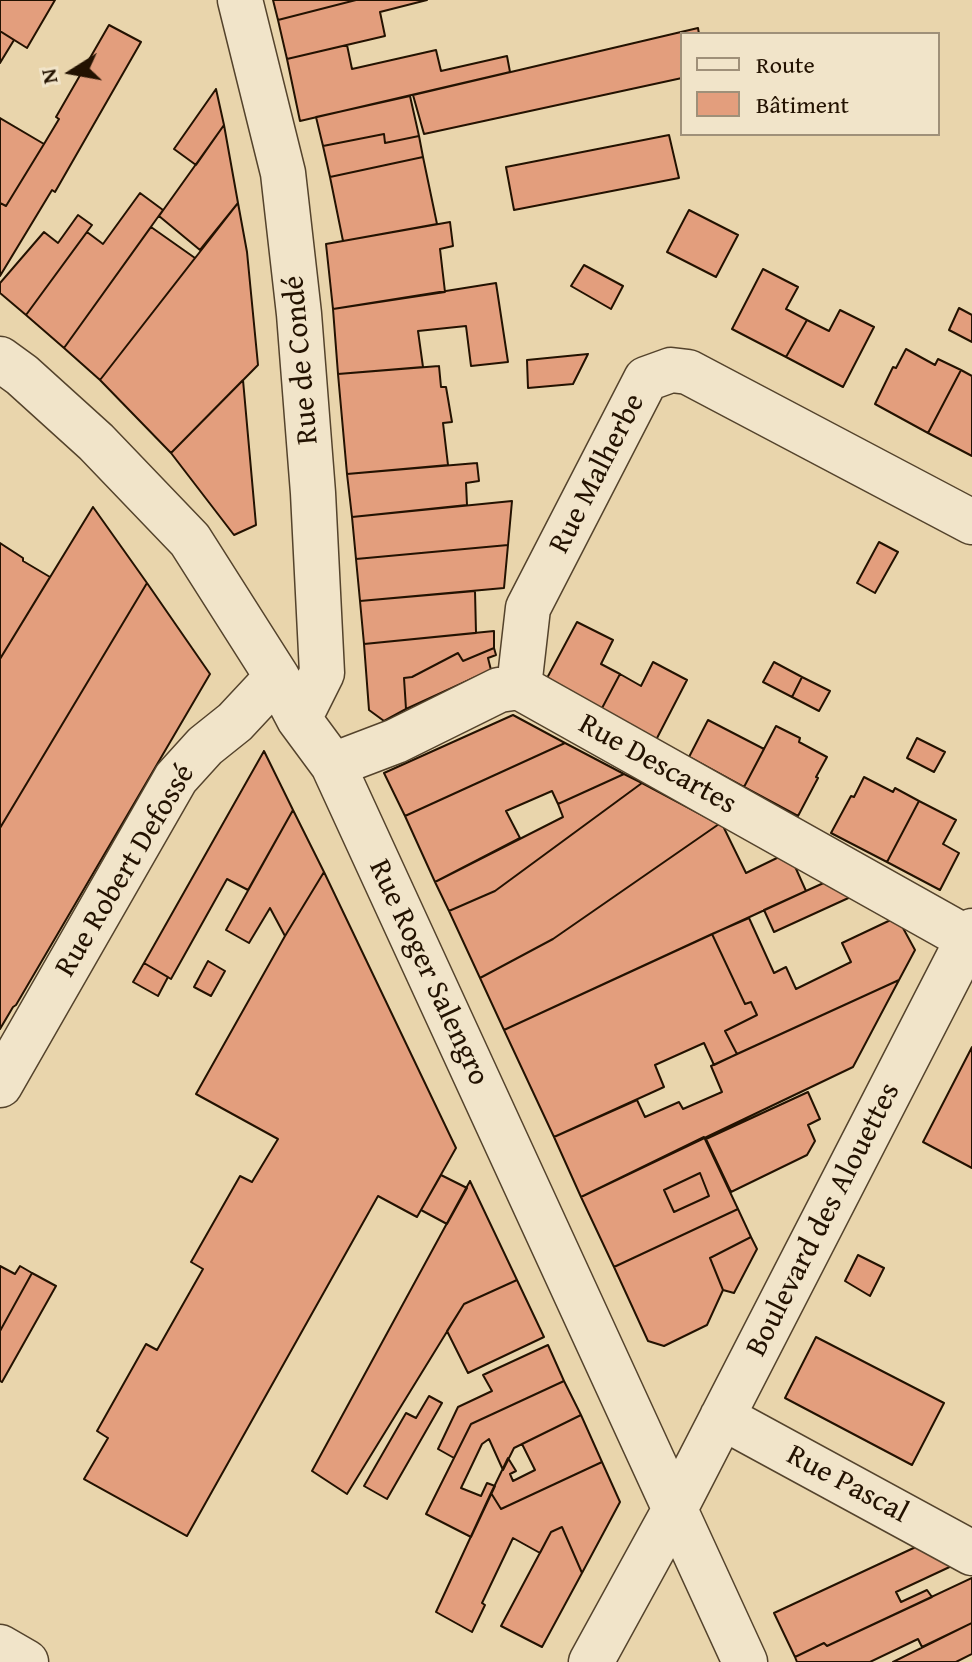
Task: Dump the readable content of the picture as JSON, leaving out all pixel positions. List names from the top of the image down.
{
  "streets": {
    "street": [
      "Rue de Condé",
      "Rue Malherbe",
      "Rue Descartes",
      "Rue Robert Defossé",
      "Rue Roger Salengro",
      "Boulevard des Alouettes",
      "Rue Pascal"
    ]
  },
  "crossings": [
    ["Rue de Condé", "Rue Roger Salengro"],
    ["Rue Malherbe", "Rue Descartes"],
    ["Rue Descartes", "Boulevard des Alouettes"],
    ["Rue Robert Defossé", "Rue Roger Salengro"],
    ["Rue Roger Salengro", "Boulevard des Alouettes"],
    ["Boulevard des Alouettes", "Rue Pascal"]
  ],
  "legend": ["Route", "Bâtiment"],
  "north": "left"
}
